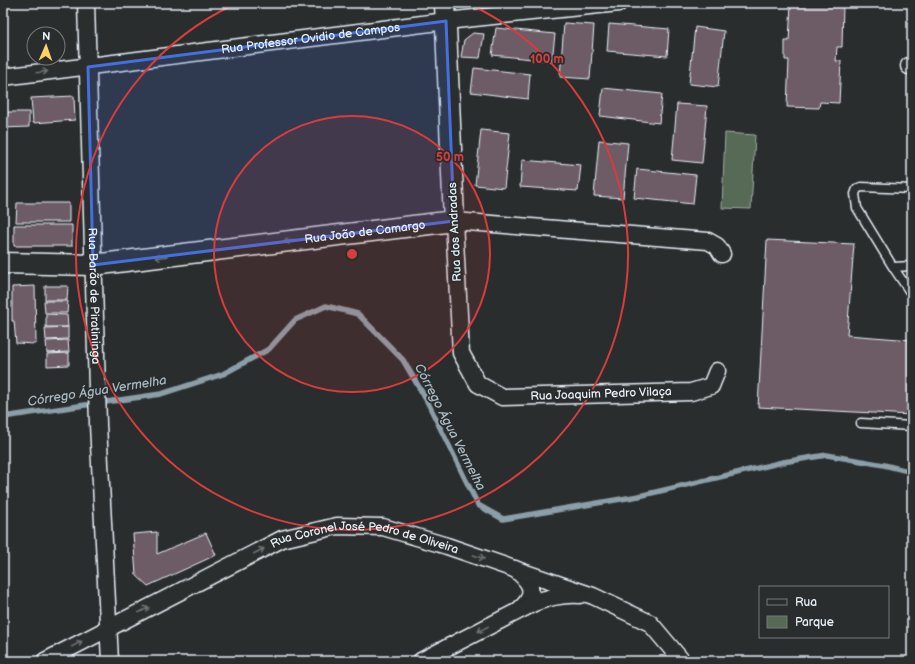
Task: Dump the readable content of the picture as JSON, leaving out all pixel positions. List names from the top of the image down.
{
  "streets": {
    "street": [
      "Rua Professor Ovidio de Campos",
      "Rua João de Camargo",
      "Rua dos Andradas",
      "Rua Barão de Piratininga",
      "Rua Joaquim Pedro Vilaça",
      "Rua Coronel José Pedro de Oliveira"
    ]
  },
  "crossings": [
    ["Rua Professor Ovidio de Campos", "Rua dos Andradas"],
    ["Rua Professor Ovidio de Campos", "Rua Barão de Piratininga"],
    ["Rua João de Camargo", "Rua dos Andradas"],
    ["Rua João de Camargo", "Rua Barão de Piratininga"],
    ["Rua dos Andradas", "Rua Joaquim Pedro Vilaça"],
    ["Rua Barão de Piratininga", "Rua Coronel José Pedro de Oliveira"]
  ],
  "one_way": ["Rua João de Camargo", "Rua Coronel José Pedro de Oliveira"],
  "water": ["Córrego Água Vermelha"],
  "legend": ["Rua", "Parque"],
  "north": "top",
  "rings": ["100 m", "50 m"]
}
